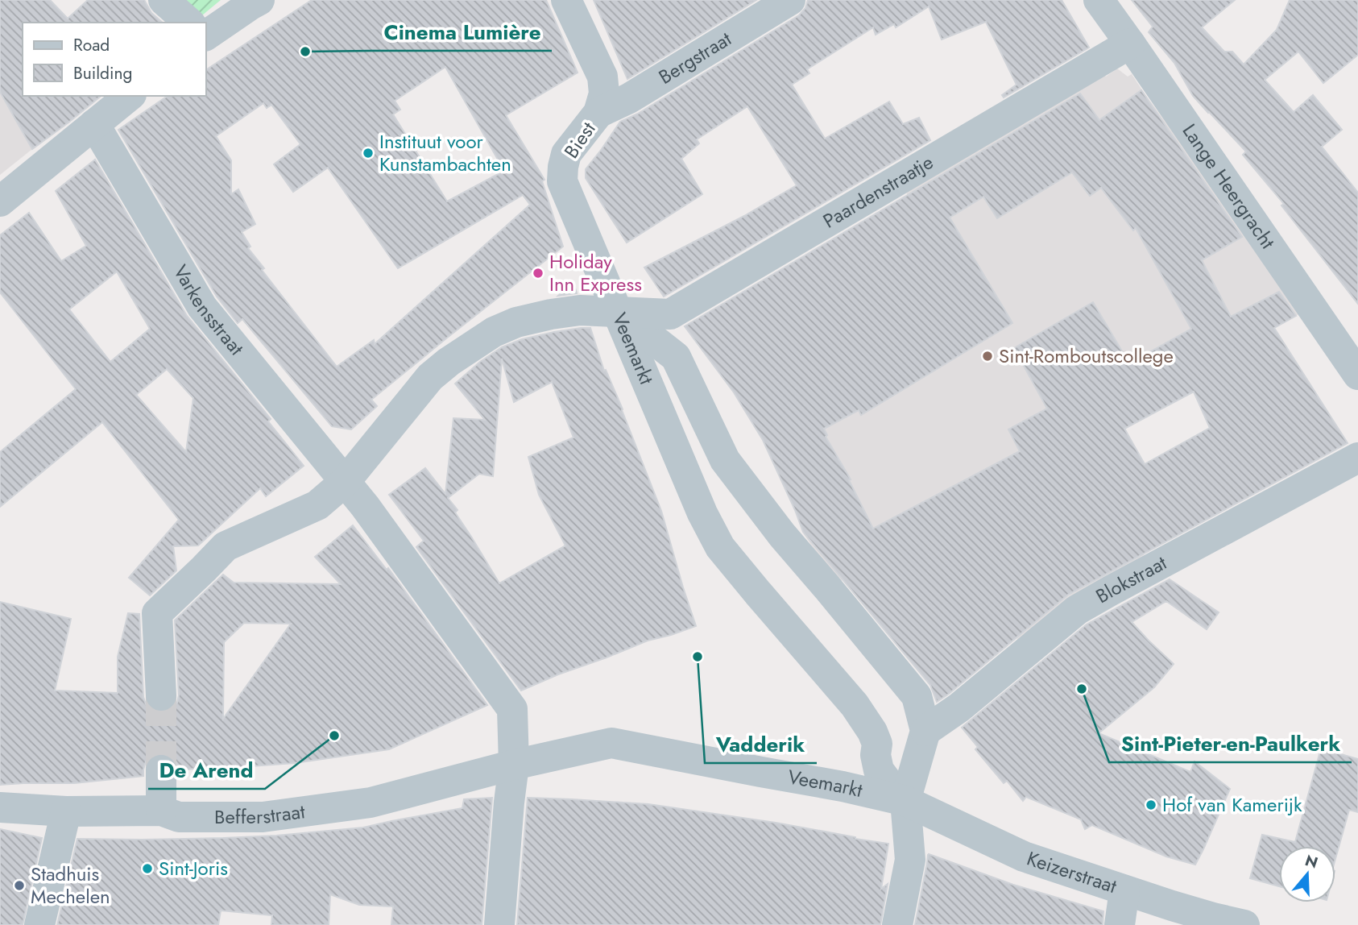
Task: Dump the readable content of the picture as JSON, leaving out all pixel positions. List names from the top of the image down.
{
  "streets": {
    "street": [
      "Bergstraat",
      "Biest",
      "Lange Heergracht",
      "Paardenstraatje",
      "Varkensstraat",
      "Veemarkt",
      "Blokstraat",
      "Befferstraat",
      "Keizerstraat"
    ]
  },
  "crossings": [
    ["Bergstraat", "Biest"],
    ["Biest", "Paardenstraatje"],
    ["Biest", "Veemarkt"],
    ["Lange Heergracht", "Paardenstraatje"],
    ["Paardenstraatje", "Veemarkt"],
    ["Varkensstraat", "Veemarkt"],
    ["Varkensstraat", "Befferstraat"],
    ["Veemarkt", "Blokstraat"],
    ["Veemarkt", "Befferstraat"],
    ["Veemarkt", "Keizerstraat"]
  ],
  "places": [
    "Cinema Lumière",
    "Instituut voor Kunstambachten",
    "Holiday Inn Express",
    "Sint-Romboutscollege",
    "Vadderik",
    "Sint-Pieter-en-Paulkerk",
    "De Arend",
    "Hof van Kamerijk",
    "Sint-Joris",
    "Stadhuis Mechelen"
  ],
  "legend": ["Road", "Building"],
  "north": "top"
}
